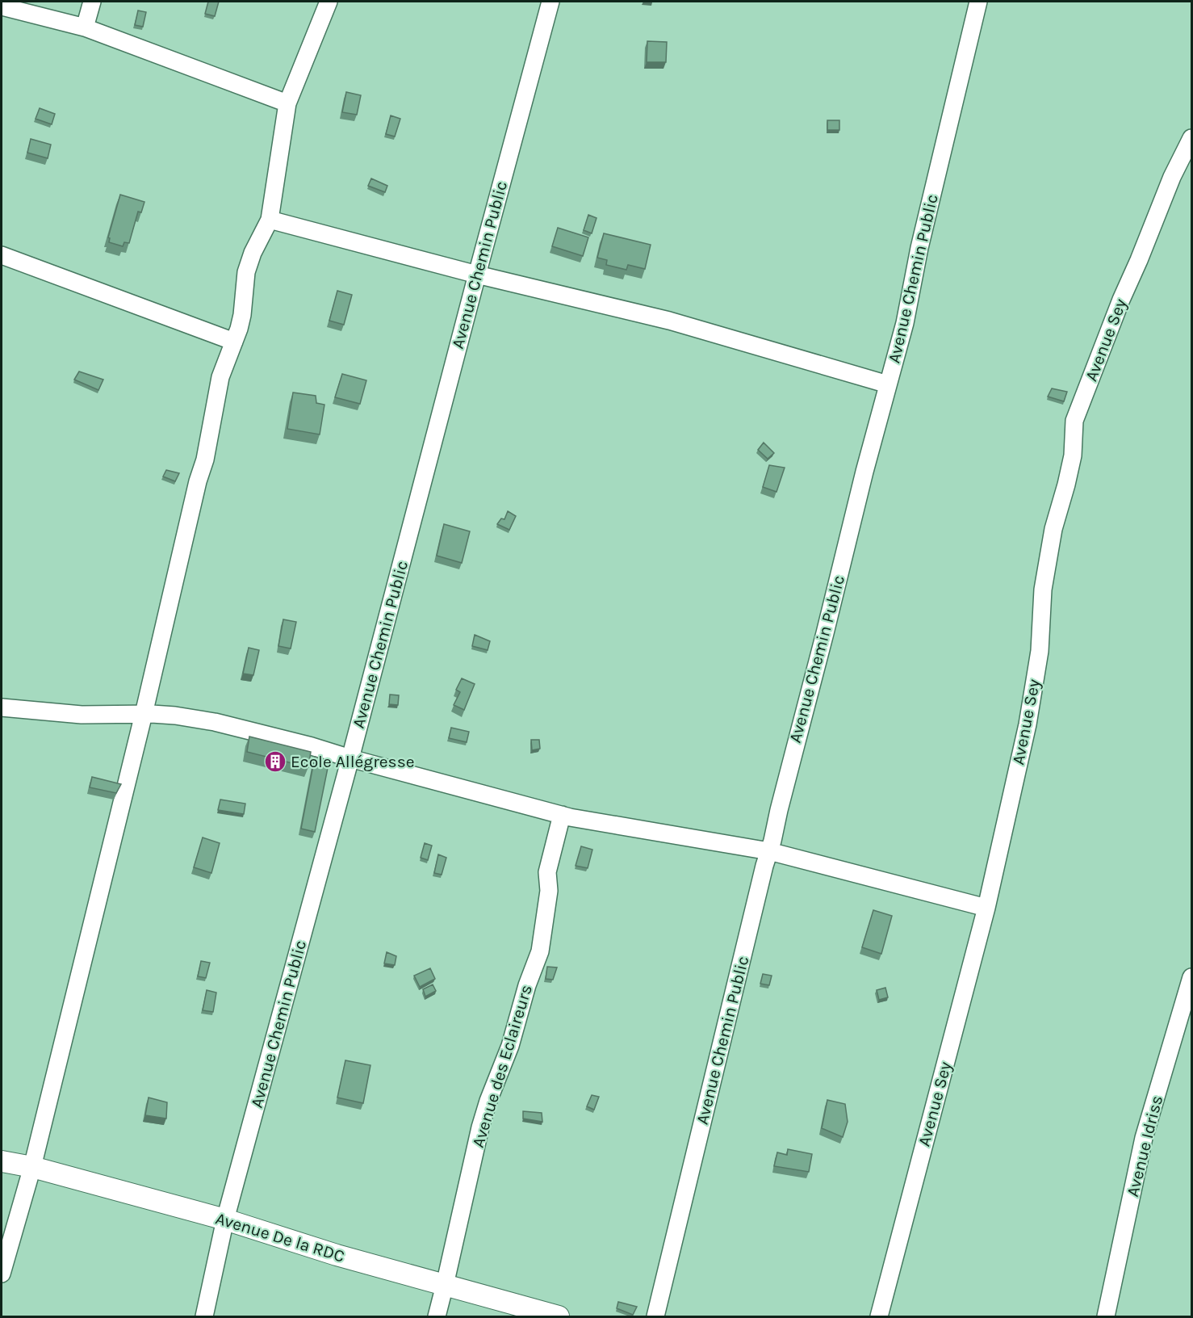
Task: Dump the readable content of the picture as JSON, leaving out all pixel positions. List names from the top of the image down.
{
  "streets": {
    "street": [
      "Avenue Chemin Public",
      "Avenue Sey",
      "Avenue des Eclaireurs",
      "Avenue Idriss",
      "Avenue De la RDC"
    ]
  },
  "crossings": [
    ["Avenue Chemin Public", "Avenue De la RDC"],
    ["Avenue des Eclaireurs", "Avenue De la RDC"]
  ],
  "places": {
    "building": ["Ecole Allégresse"]
  }
}
